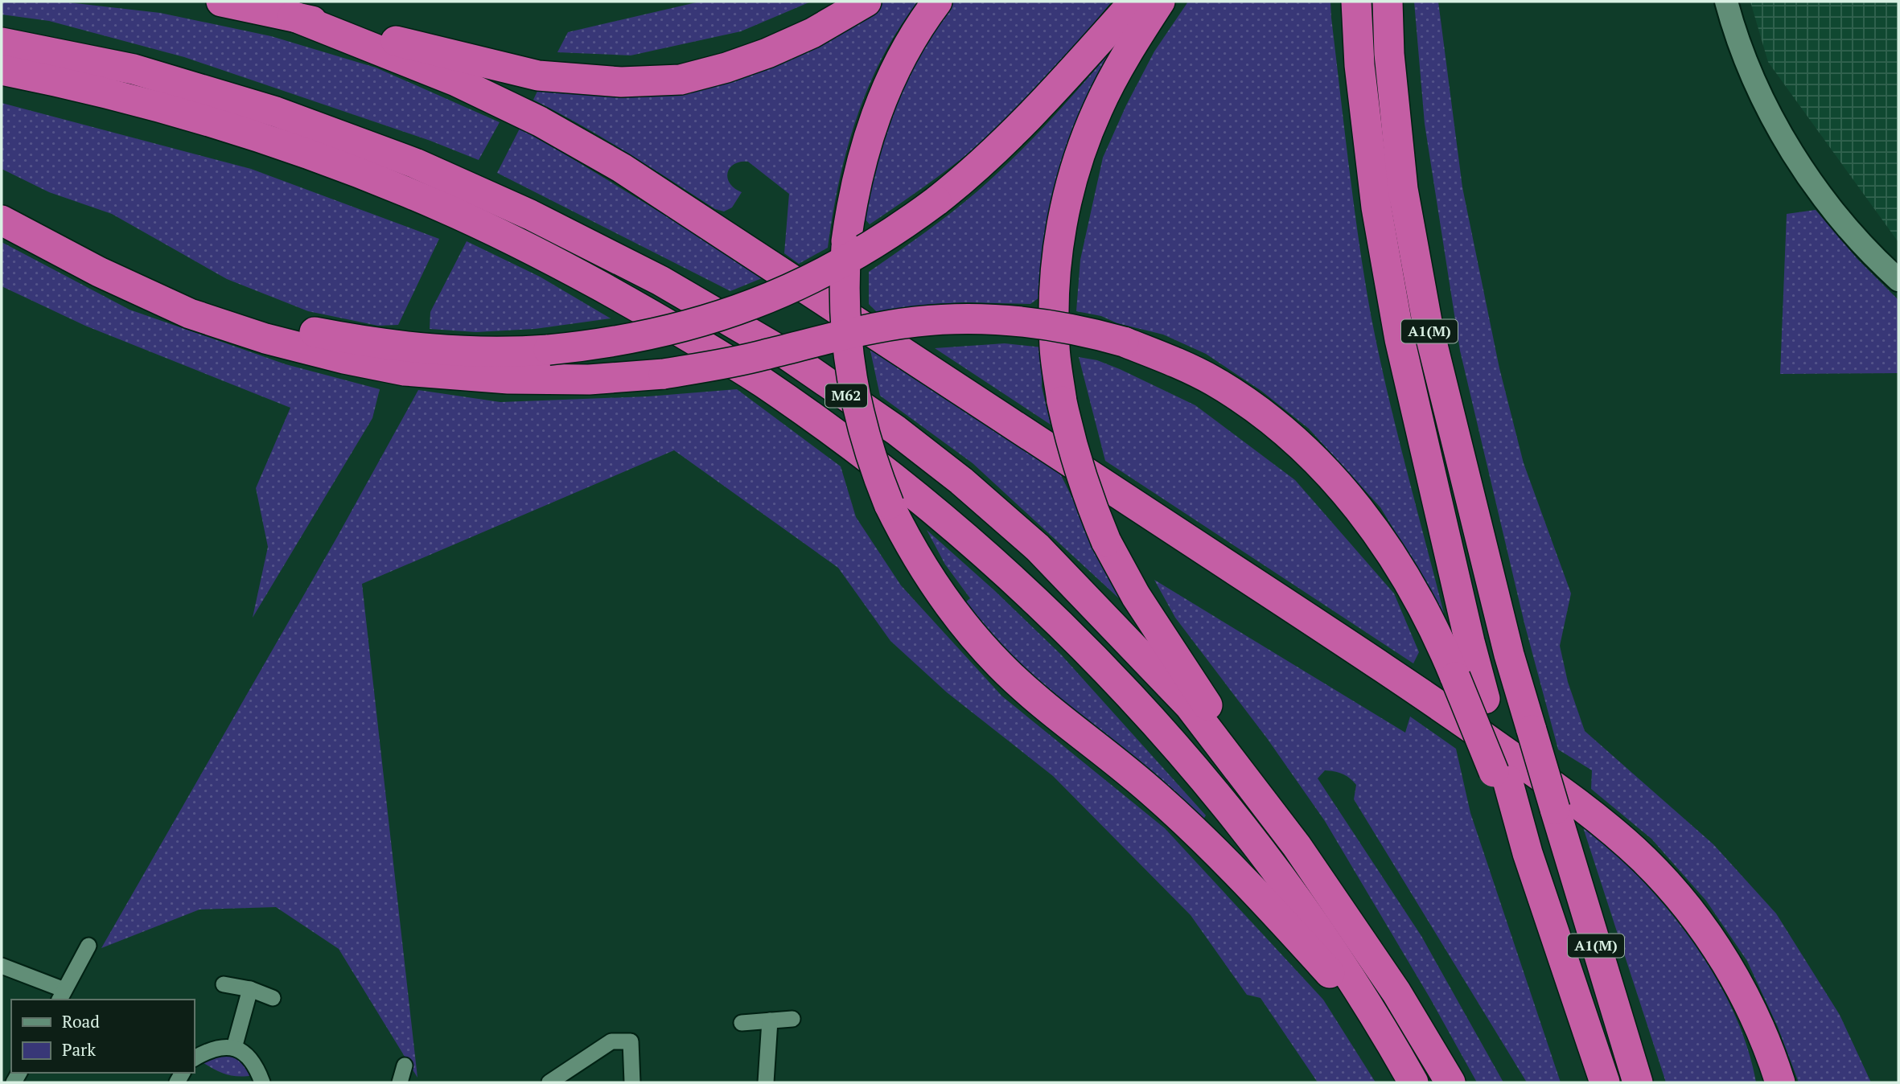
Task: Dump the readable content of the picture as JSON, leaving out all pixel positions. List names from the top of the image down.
{
  "streets": {
    "highway": ["A1(M)", "M62"]
  },
  "legend": ["Road", "Park"]
}
